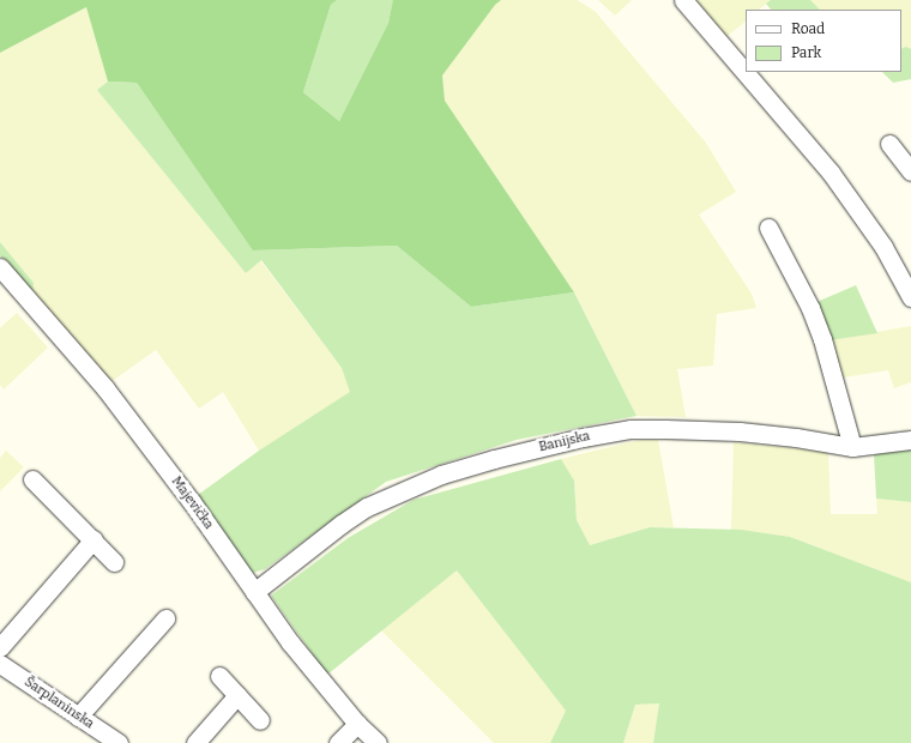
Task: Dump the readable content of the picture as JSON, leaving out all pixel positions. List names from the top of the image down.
{
  "streets": {
    "street": ["Banijska", "Majevička", "Šarplaninska"]
  },
  "crossings": [
    ["Banijska", "Majevička"]
  ],
  "legend": ["Road", "Park"]
}
